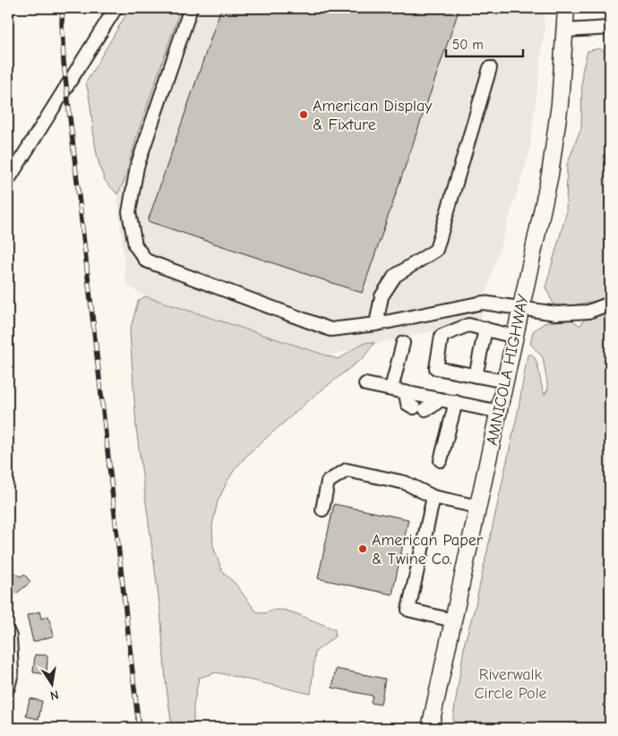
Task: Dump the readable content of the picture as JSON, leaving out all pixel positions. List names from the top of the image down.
{
  "streets": {
    "main road": ["AMNICOLA HIGHWAY"]
  },
  "parks": ["Riverwalk Circle Pole"],
  "places": ["American Display & Fixture", "American Paper & Twine Co."],
  "scale_bar": "50 m",
  "north": "bottom"
}
